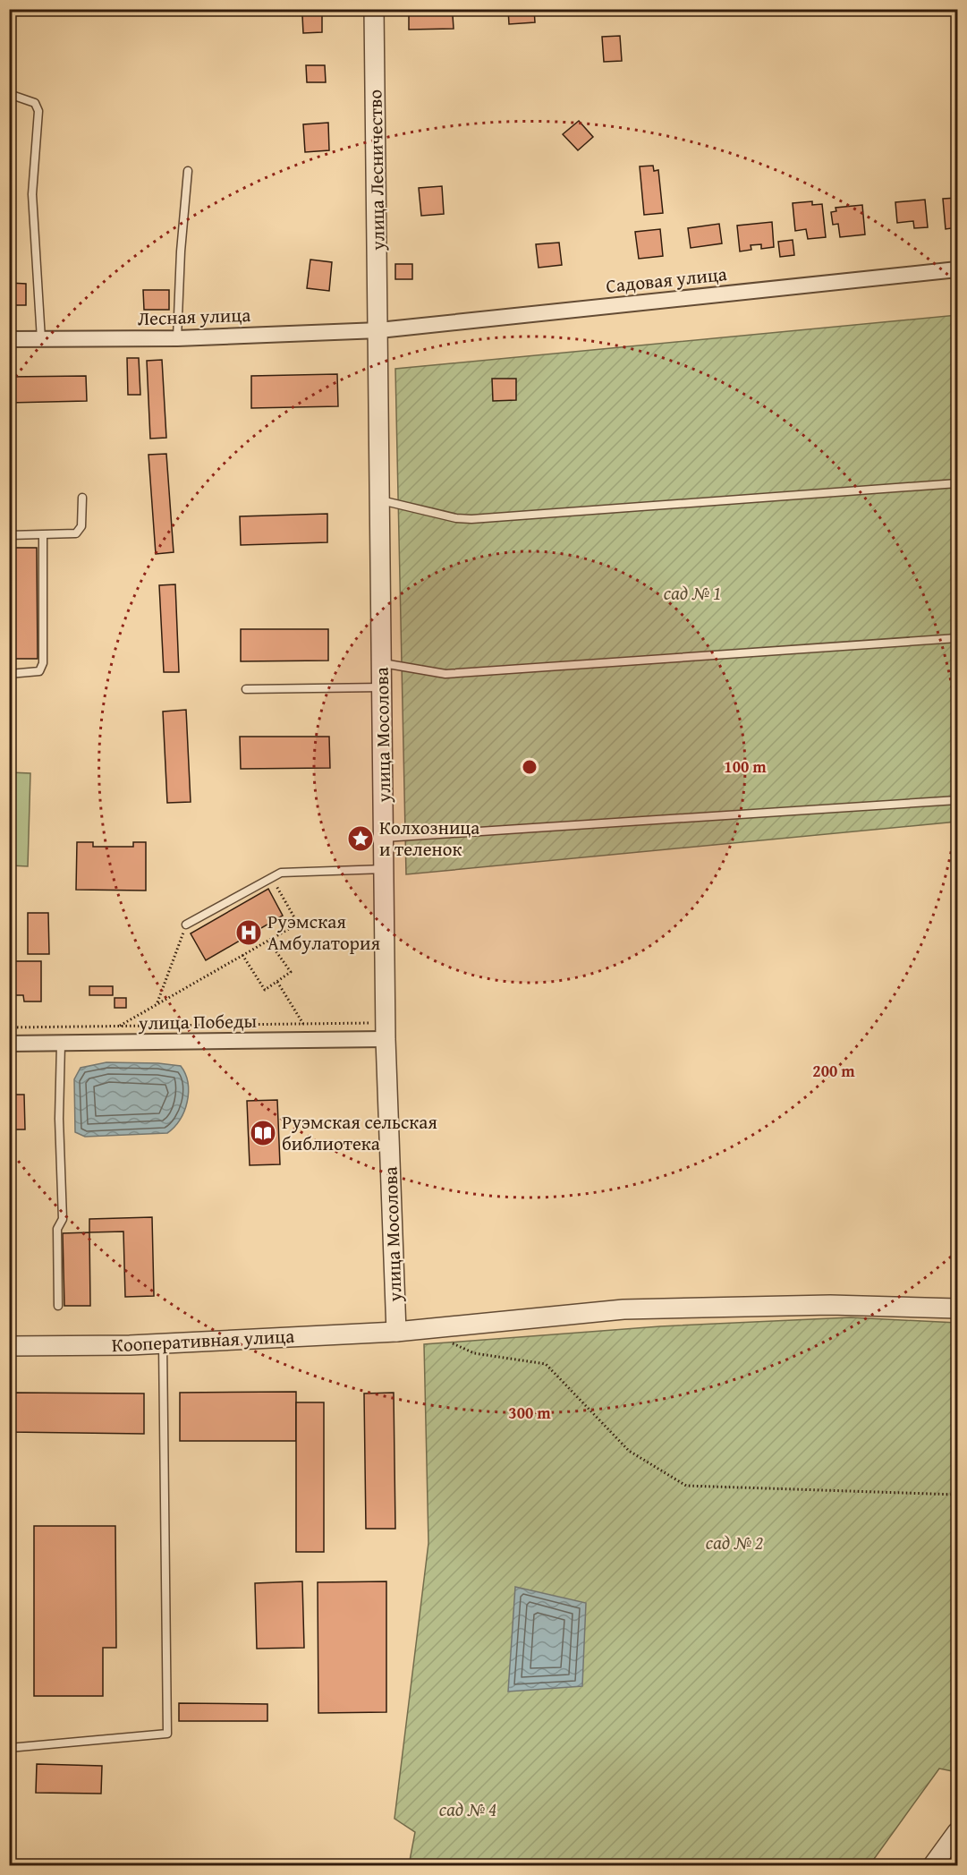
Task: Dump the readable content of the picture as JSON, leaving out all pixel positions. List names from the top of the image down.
{
  "streets": {
    "street": [
      "улица Лесничество",
      "Садовая улица",
      "Лесная улица",
      "улица Мосолова",
      "улица Победы",
      "Кооперативная улица"
    ]
  },
  "crossings": [
    ["улица Лесничество", "Садовая улица"],
    ["улица Лесничество", "Лесная улица"],
    ["улица Лесничество", "улица Мосолова"],
    ["Садовая улица", "Лесная улица"],
    ["Садовая улица", "улица Мосолова"],
    ["Лесная улица", "улица Мосолова"],
    ["улица Мосолова", "улица Победы"],
    ["улица Мосолова", "Кооперативная улица"]
  ],
  "parks": ["сад № 1", "сад № 2", "сад № 4"],
  "places": {
    "place": ["Колхозница и теленок"],
    "hospital": ["Руэмская Амбулатория"],
    "library": ["Руэмская сельская библиотека"]
  },
  "rings": ["100 m", "200 m", "300 m"]
}
